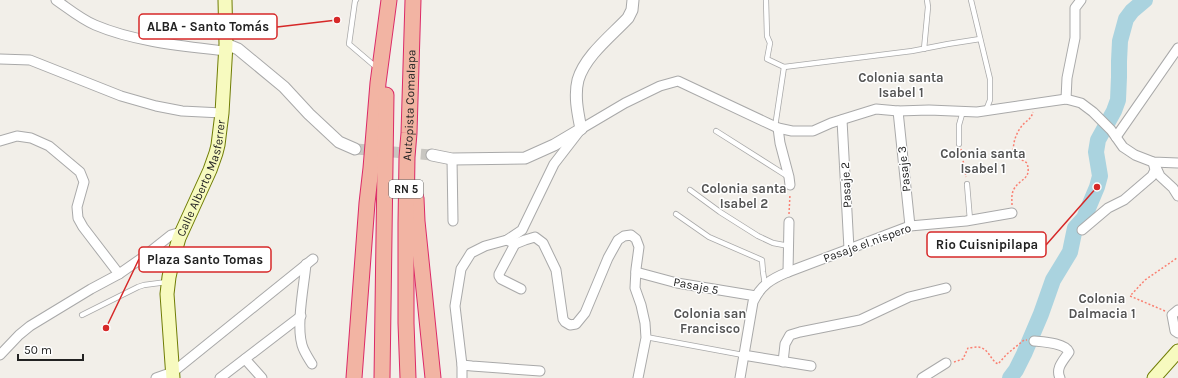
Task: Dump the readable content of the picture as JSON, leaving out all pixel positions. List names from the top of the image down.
{
  "streets": {
    "highway": ["Autopista Comalapa", "RN 5"],
    "main road": ["Calle Alberto Masferrer"],
    "street": [
      "Pasaje 3",
      "Pasaje 2",
      "Pasaje el nispero",
      "Pasaje 5"
    ]
  },
  "crossings": [
    ["Pasaje 3", "Pasaje el nispero"],
    ["Pasaje 2", "Pasaje el nispero"],
    ["Pasaje el nispero", "Pasaje 5"]
  ],
  "districts": [
    "Colonia santa Isabel 1",
    "Colonia santa Isabel 1",
    "Colonia santa Isabel 2",
    "Colonia Dalmacia 1",
    "Colonia san Francisco"
  ],
  "places": ["ALBA - Santo Tomás", "Rio Cuisnipilapa", "Plaza Santo Tomas"],
  "scale_bar": "50 m"
}
